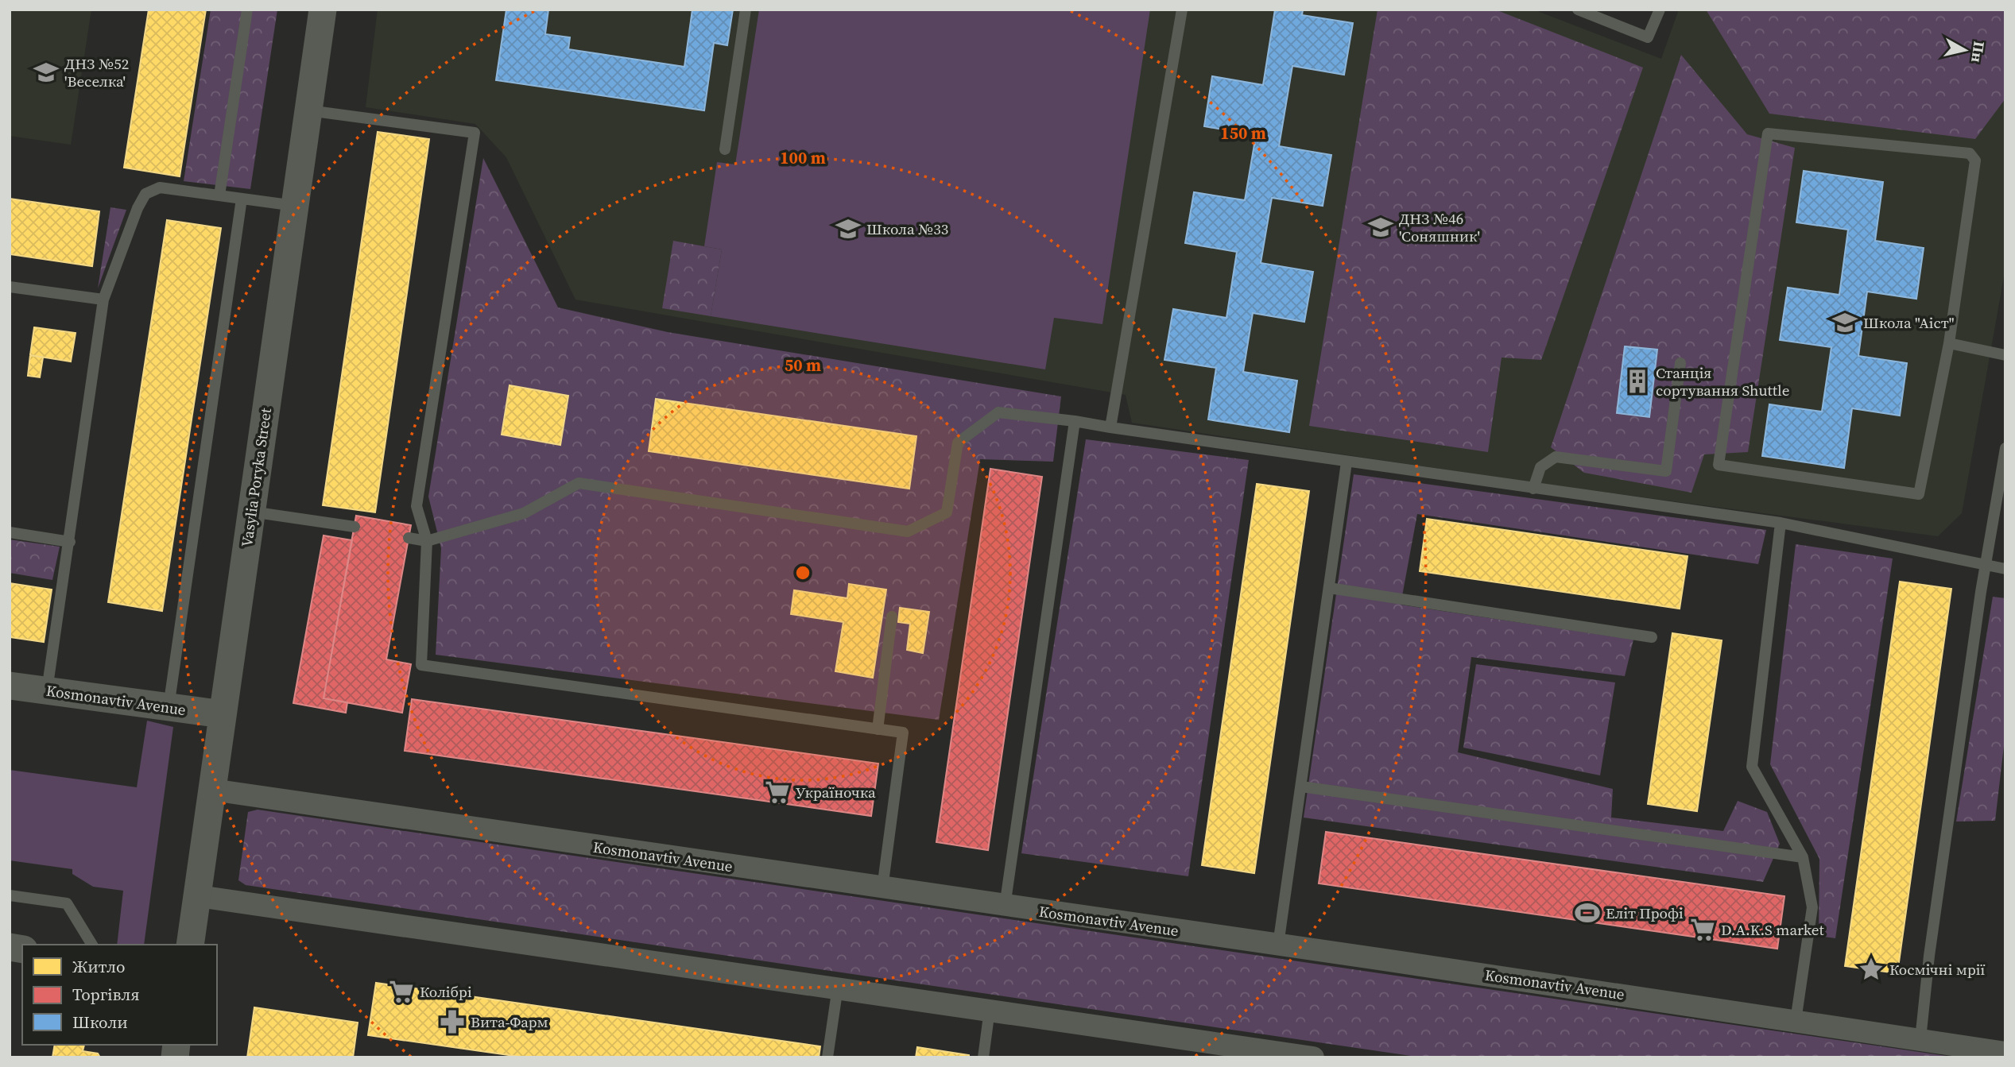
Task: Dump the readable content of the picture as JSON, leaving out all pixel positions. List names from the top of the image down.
{
  "streets": {
    "street": ["Vasylia Poryka Street", "Kosmonavtiv Avenue"]
  },
  "crossings": [
    ["Vasylia Poryka Street", "Kosmonavtiv Avenue"]
  ],
  "places": {
    "school or university": [
      "ДНЗ №52 'Веселка'",
      "ДНЗ №46 'Соняшник'",
      "Школа №33",
      "Школа \"Аіст\""
    ],
    "building": ["Станція сортування Shuttle"],
    "supermarket": ["Україночка", "D.A.K.S market", "Колібрі"],
    "sports": ["Еліт Профі"],
    "place": ["Космічні мрії"],
    "pharmacy": ["Вита-Фарм"]
  },
  "legend": ["Житло", "Торгівля", "Школи"],
  "north": "right",
  "rings": ["150 m", "100 m", "50 m"]
}
